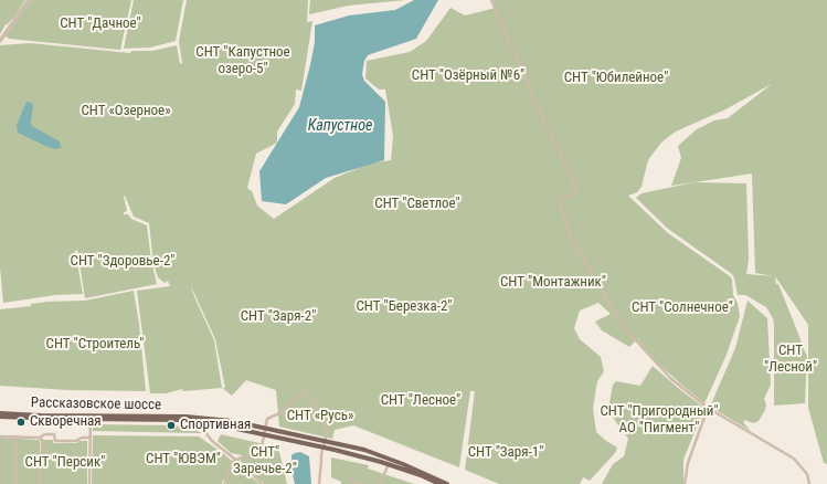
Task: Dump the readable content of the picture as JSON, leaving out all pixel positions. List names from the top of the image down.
{
  "streets": {
    "main road": ["Рассказовское шоссе"]
  },
  "water": ["Капустное"],
  "parks": [
    "СНТ \"Дачное\"",
    "СНТ \"Капустное озеро-5\"",
    "СНТ \"Озёрный №6\"",
    "СНТ \"Юбилейное\"",
    "СНТ «Озерное»",
    "СНТ \"Светлое\"",
    "СНТ \"Здоровье-2\"",
    "СНТ \"Монтажник\"",
    "СНТ \"Березка-2\"",
    "СНТ \"Солнечное\"",
    "СНТ \"Заря-2\"",
    "СНТ \"Строитель\"",
    "СНТ \"Лесной\"",
    "СНТ \"Лесное\"",
    "СНТ \"Пригородный\" АО \"Пигмент\"",
    "СНТ «Русь»",
    "СНТ\" Заречье-2\"",
    "СНТ \"Заря-1\"",
    "СНТ \"ЮВЭМ\"",
    "СНТ \"Персик\""
  ],
  "places": ["Скворечная", "Спортивная"]
}
